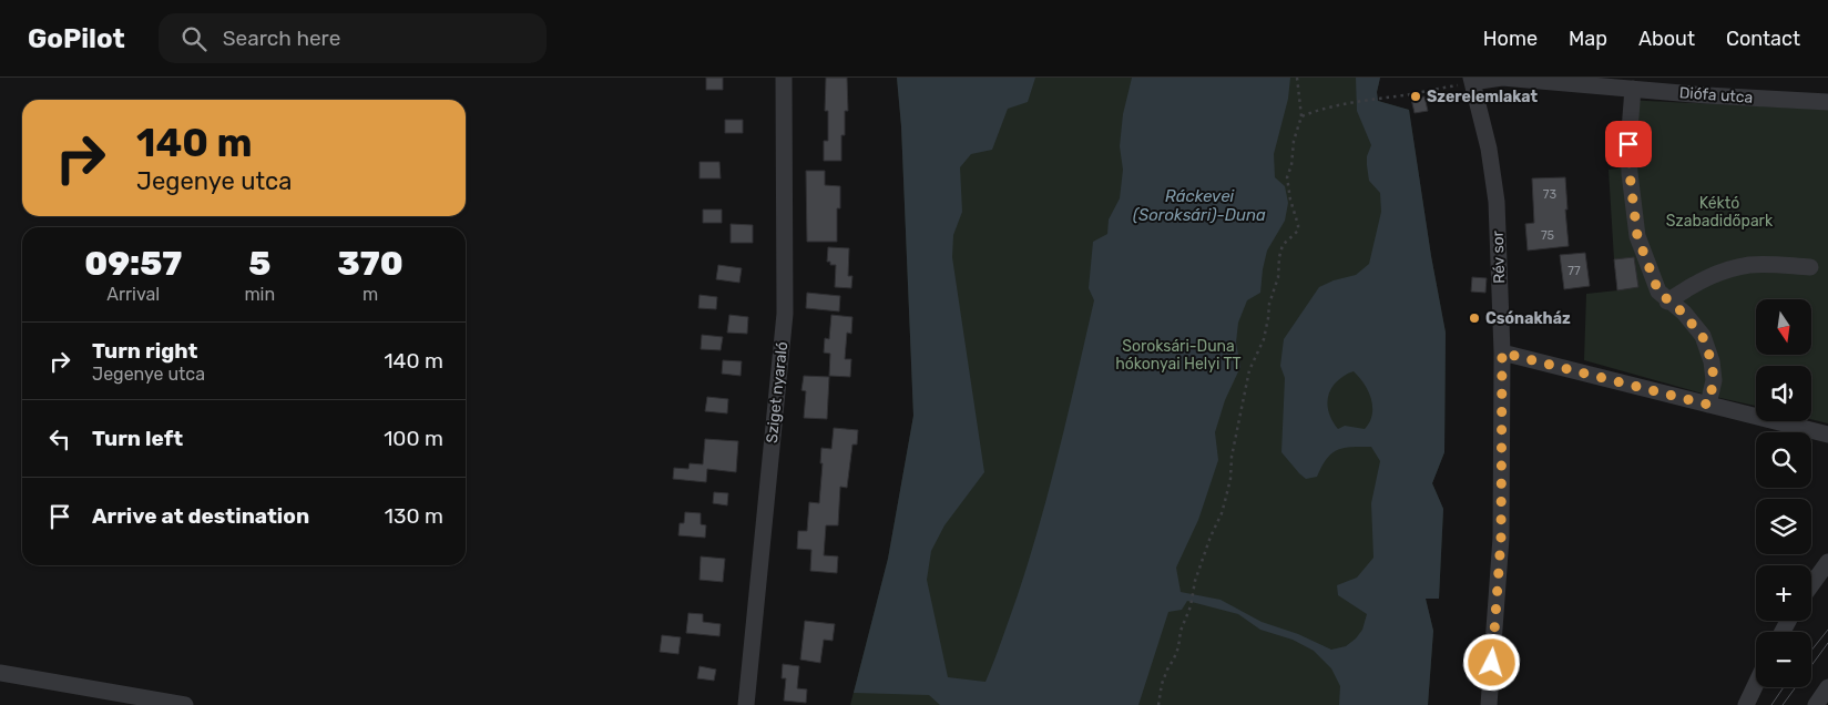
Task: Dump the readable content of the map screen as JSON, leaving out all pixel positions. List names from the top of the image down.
{
  "streets": {
    "street": ["Diófa utca", "Rév sor", "Sziget nyaraló"]
  },
  "crossings": [
    ["Diófa utca", "Rév sor"]
  ],
  "water": ["Ráckevei (Soroksári)-Duna"],
  "parks": ["Kéktó Szabadidőpark", "Soroksári-Duna hókonyai Helyi TT"],
  "places": ["Szerelemlakat", "Csónakház"],
  "house_numbers": ["73", "75", "77"],
  "north": "bottom",
  "page": {
    "header": "GoPilot",
    "search": "Search here",
    "nav": [
      "Home",
      "Map",
      "About",
      "Contact"
    ],
    "turn": ["140 m", "Jegenye utca"],
    "eta": [
      "09:57",
      "Arrival",
      "5",
      "min",
      "370",
      "m"
    ],
    "map_buttons": ["+", "−"],
    "list": [
      {
        "name": "Turn right",
        "note": "Jegenye utca",
        "value": "140 m"
      },
      {
        "name": "Turn left",
        "value": "100 m"
      },
      {
        "name": "Arrive at destination",
        "value": "130 m"
      }
    ]
  }
}
